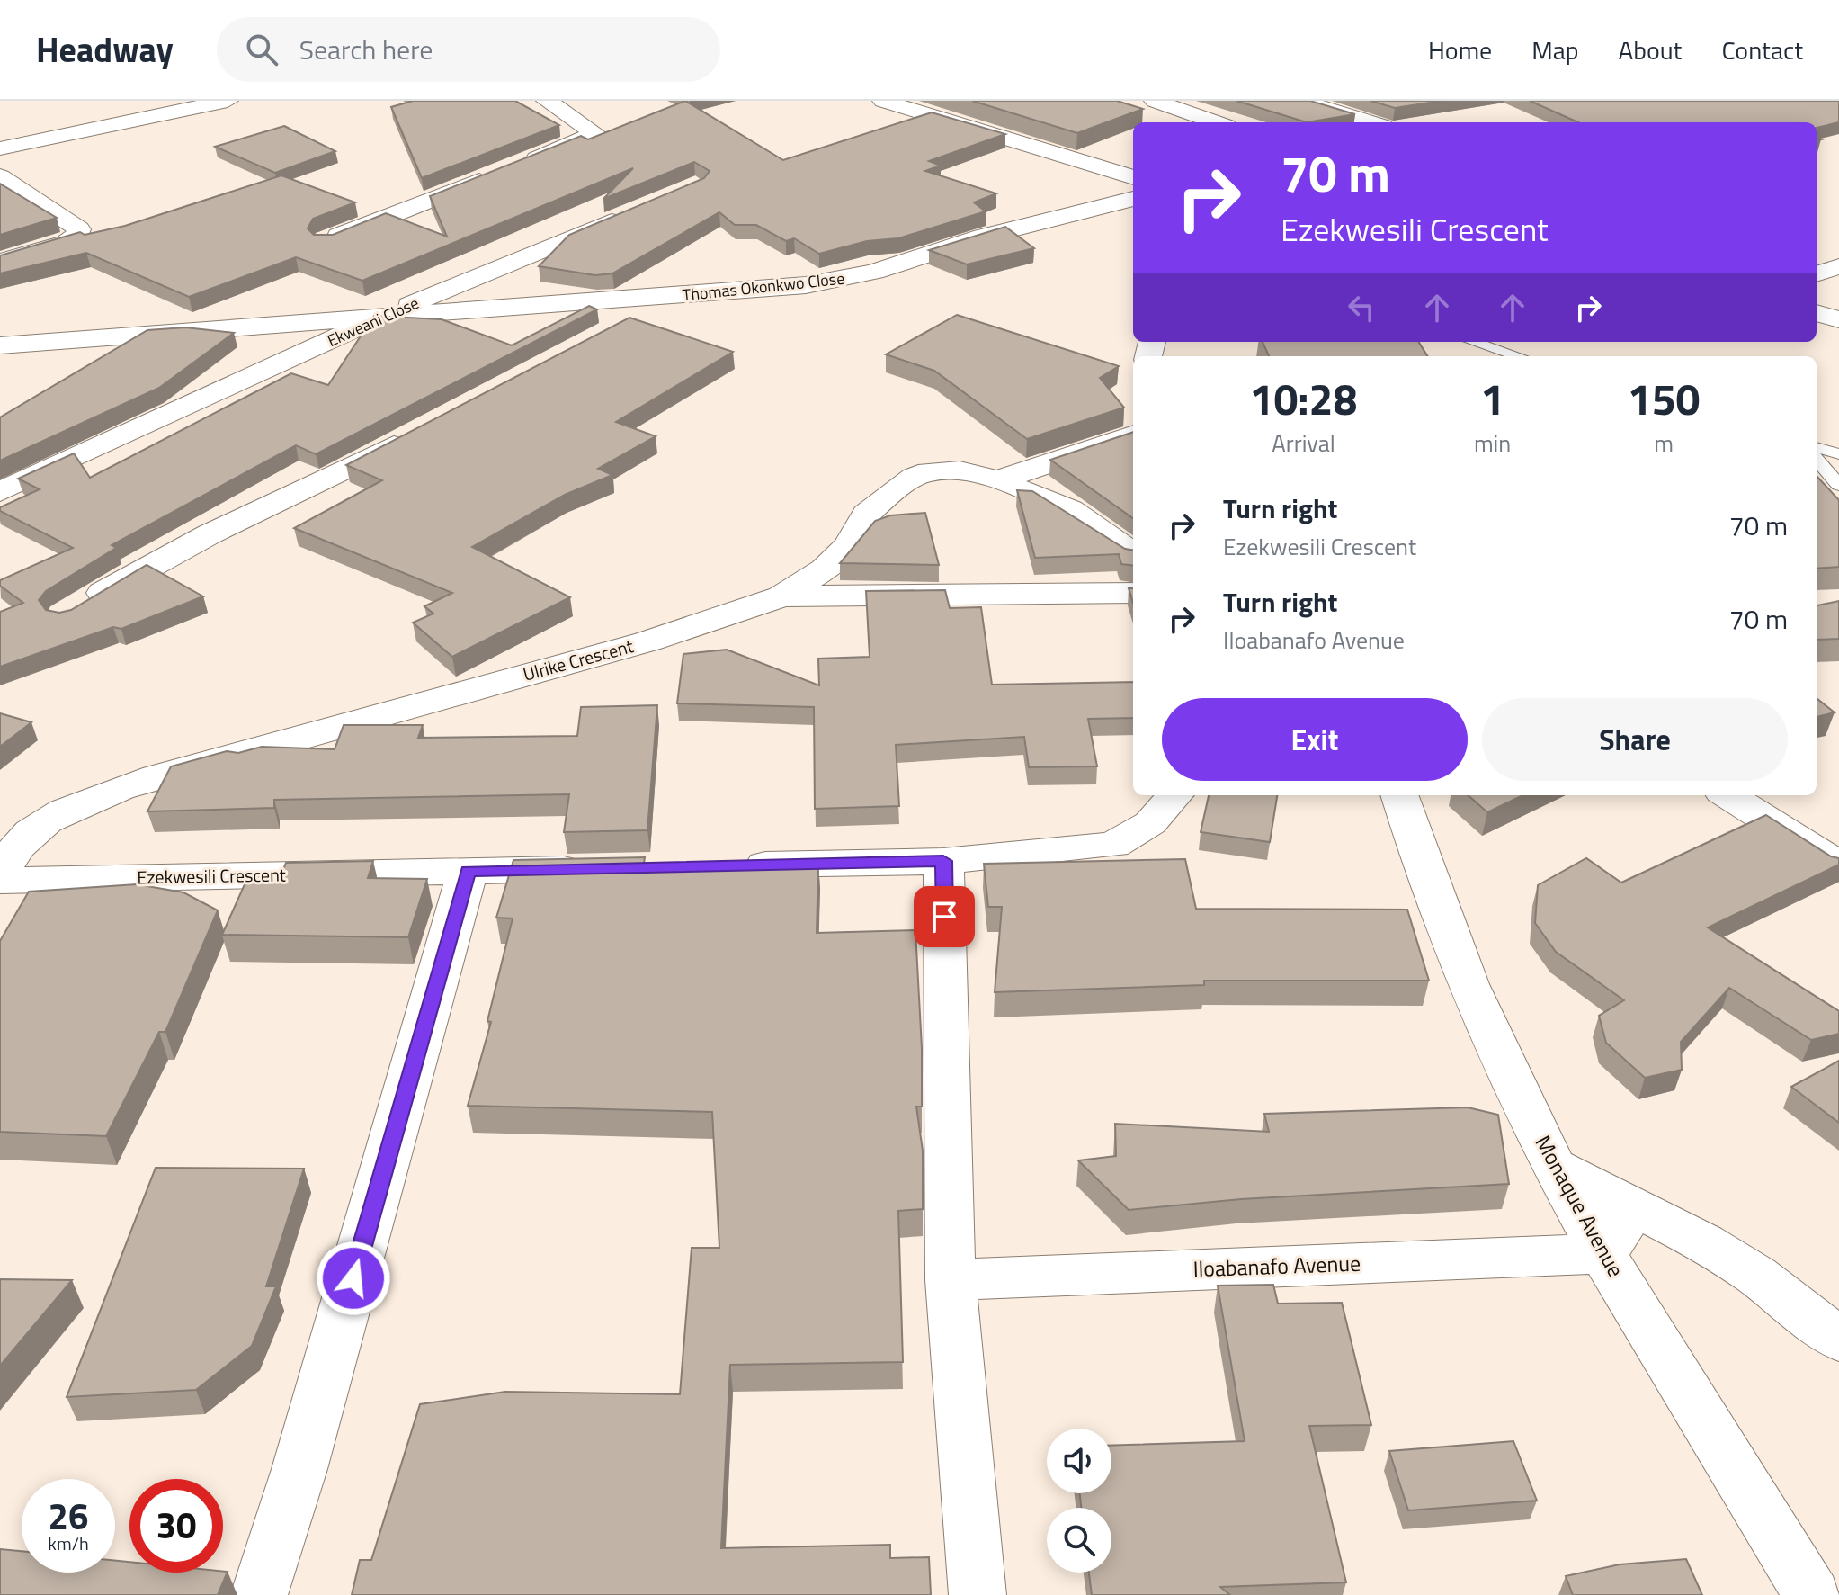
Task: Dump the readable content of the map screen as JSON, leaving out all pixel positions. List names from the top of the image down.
{
  "streets": {
    "street": [
      "Thomas Okonkwo Close",
      "Ekweani Close",
      "Ulrike Crescent",
      "Ezekwesili Crescent",
      "Monaque Avenue",
      "Iloabanafo Avenue"
    ]
  },
  "crossings": [
    ["Thomas Okonkwo Close", "Ekweani Close"],
    ["Monaque Avenue", "Iloabanafo Avenue"]
  ],
  "page": {
    "header": "Headway",
    "search": "Search here",
    "nav": [
      "Home",
      "Map",
      "About",
      "Contact"
    ],
    "turn": ["70 m", "Ezekwesili Crescent"],
    "eta": [
      "10:28",
      "Arrival",
      "1",
      "min",
      "150",
      "m"
    ],
    "list": [
      {
        "name": "Turn right",
        "note": "Ezekwesili Crescent",
        "value": "70 m"
      },
      {
        "name": "Turn right",
        "note": "Iloabanafo Avenue",
        "value": "70 m"
      }
    ],
    "buttons": ["Exit", "Share"],
    "speed": "26 km/h",
    "limit": "30"
  }
}
